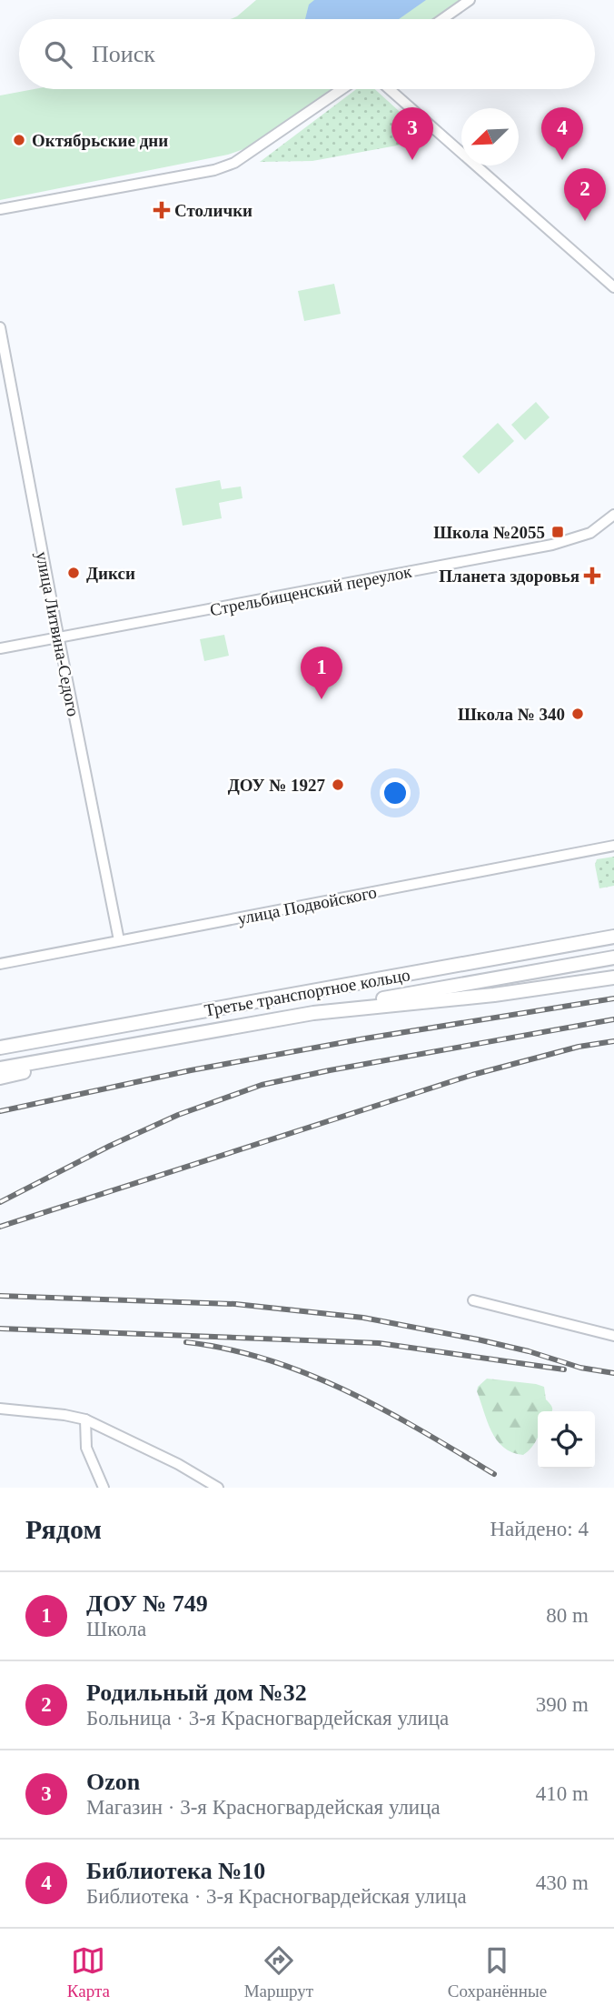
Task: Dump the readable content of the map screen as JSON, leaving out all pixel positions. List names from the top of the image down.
{
  "streets": {
    "main road": ["Третье транспортное кольцо"],
    "street": ["Стрельбищенский переулок", "улица Литвина-Седого", "улица Подвойского"]
  },
  "crossings": [
    ["Стрельбищенский переулок", "улица Литвина-Седого"],
    ["улица Литвина-Седого", "улица Подвойского"]
  ],
  "places": {
    "other": [
      "Октябрьские дни",
      "Дикси",
      "Школа № 340",
      "ДОУ № 1927"
    ],
    "health": ["Столички", "Планета здоровья"],
    "transit": ["Школа №2055"]
  },
  "north": "bottom left",
  "page": {
    "search": "Поиск",
    "pins": [
      "3",
      "4",
      "2",
      "1"
    ],
    "heading": ["Рядом", "Найдено: 4"],
    "list": [
      {
        "mark": "1",
        "name": "ДОУ № 749",
        "note": "Школа",
        "value": "80 m"
      },
      {
        "mark": "2",
        "name": "Родильный дом №32",
        "note": "Больница · 3-я Красногвардейская улица",
        "value": "390 m"
      },
      {
        "mark": "3",
        "name": "Ozon",
        "note": "Магазин · 3-я Красногвардейская улица",
        "value": "410 m"
      },
      {
        "mark": "4",
        "name": "Библиотека №10",
        "note": "Библиотека · 3-я Красногвардейская улица",
        "value": "430 m"
      }
    ],
    "nav": ["Карта", "Маршрут", "Сохранённые"]
  }
}
